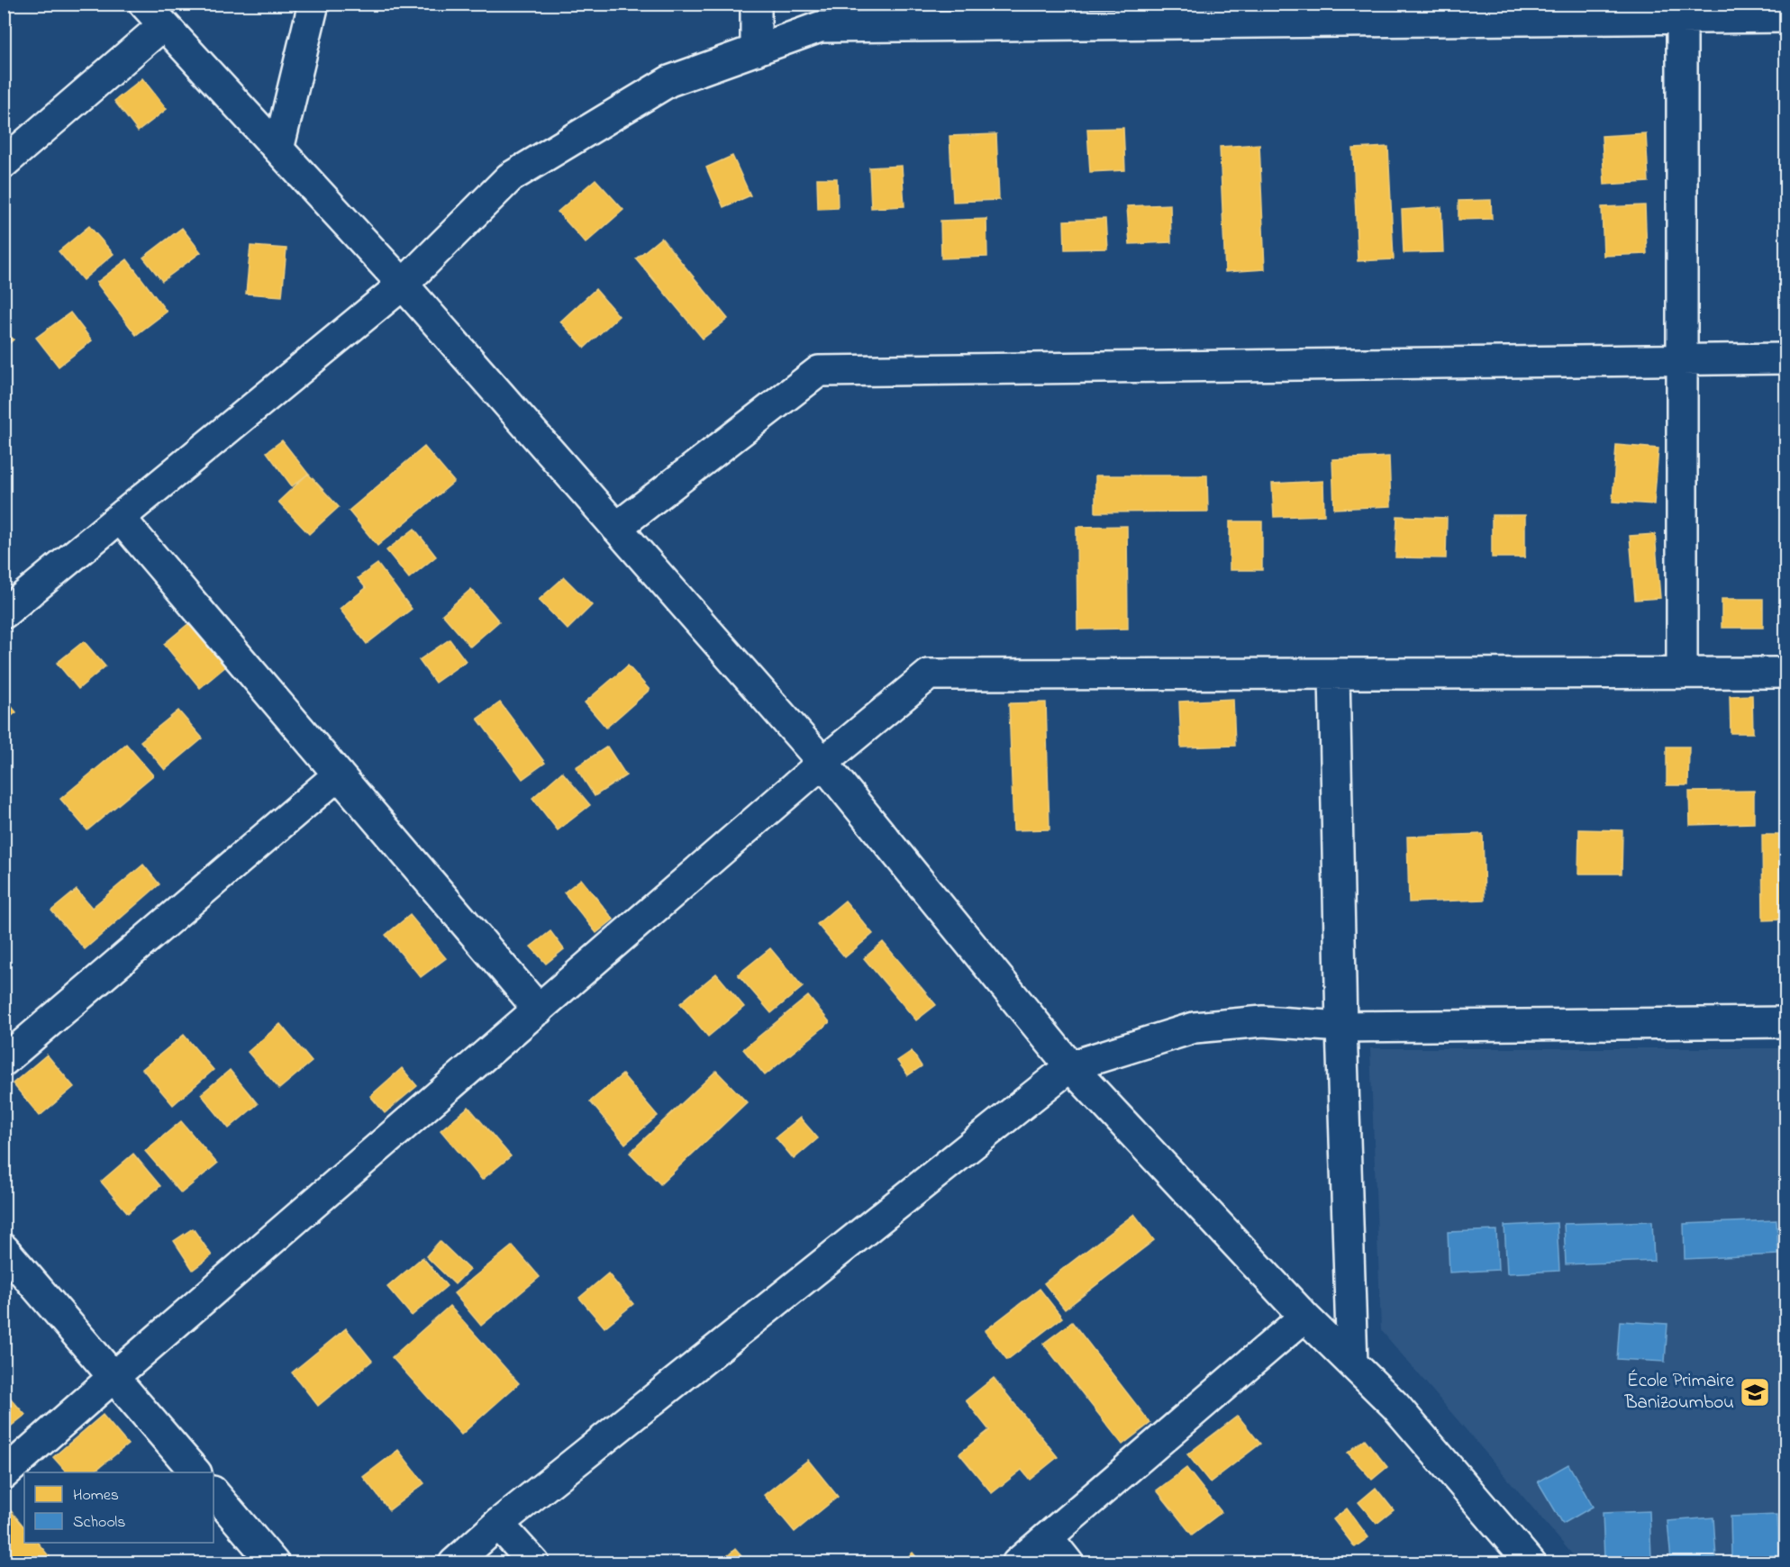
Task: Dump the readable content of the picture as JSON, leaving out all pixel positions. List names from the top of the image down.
{
  "places": {
    "school or university": ["École Primaire Banizoumbou"]
  },
  "legend": ["Homes", "Schools"]
}
